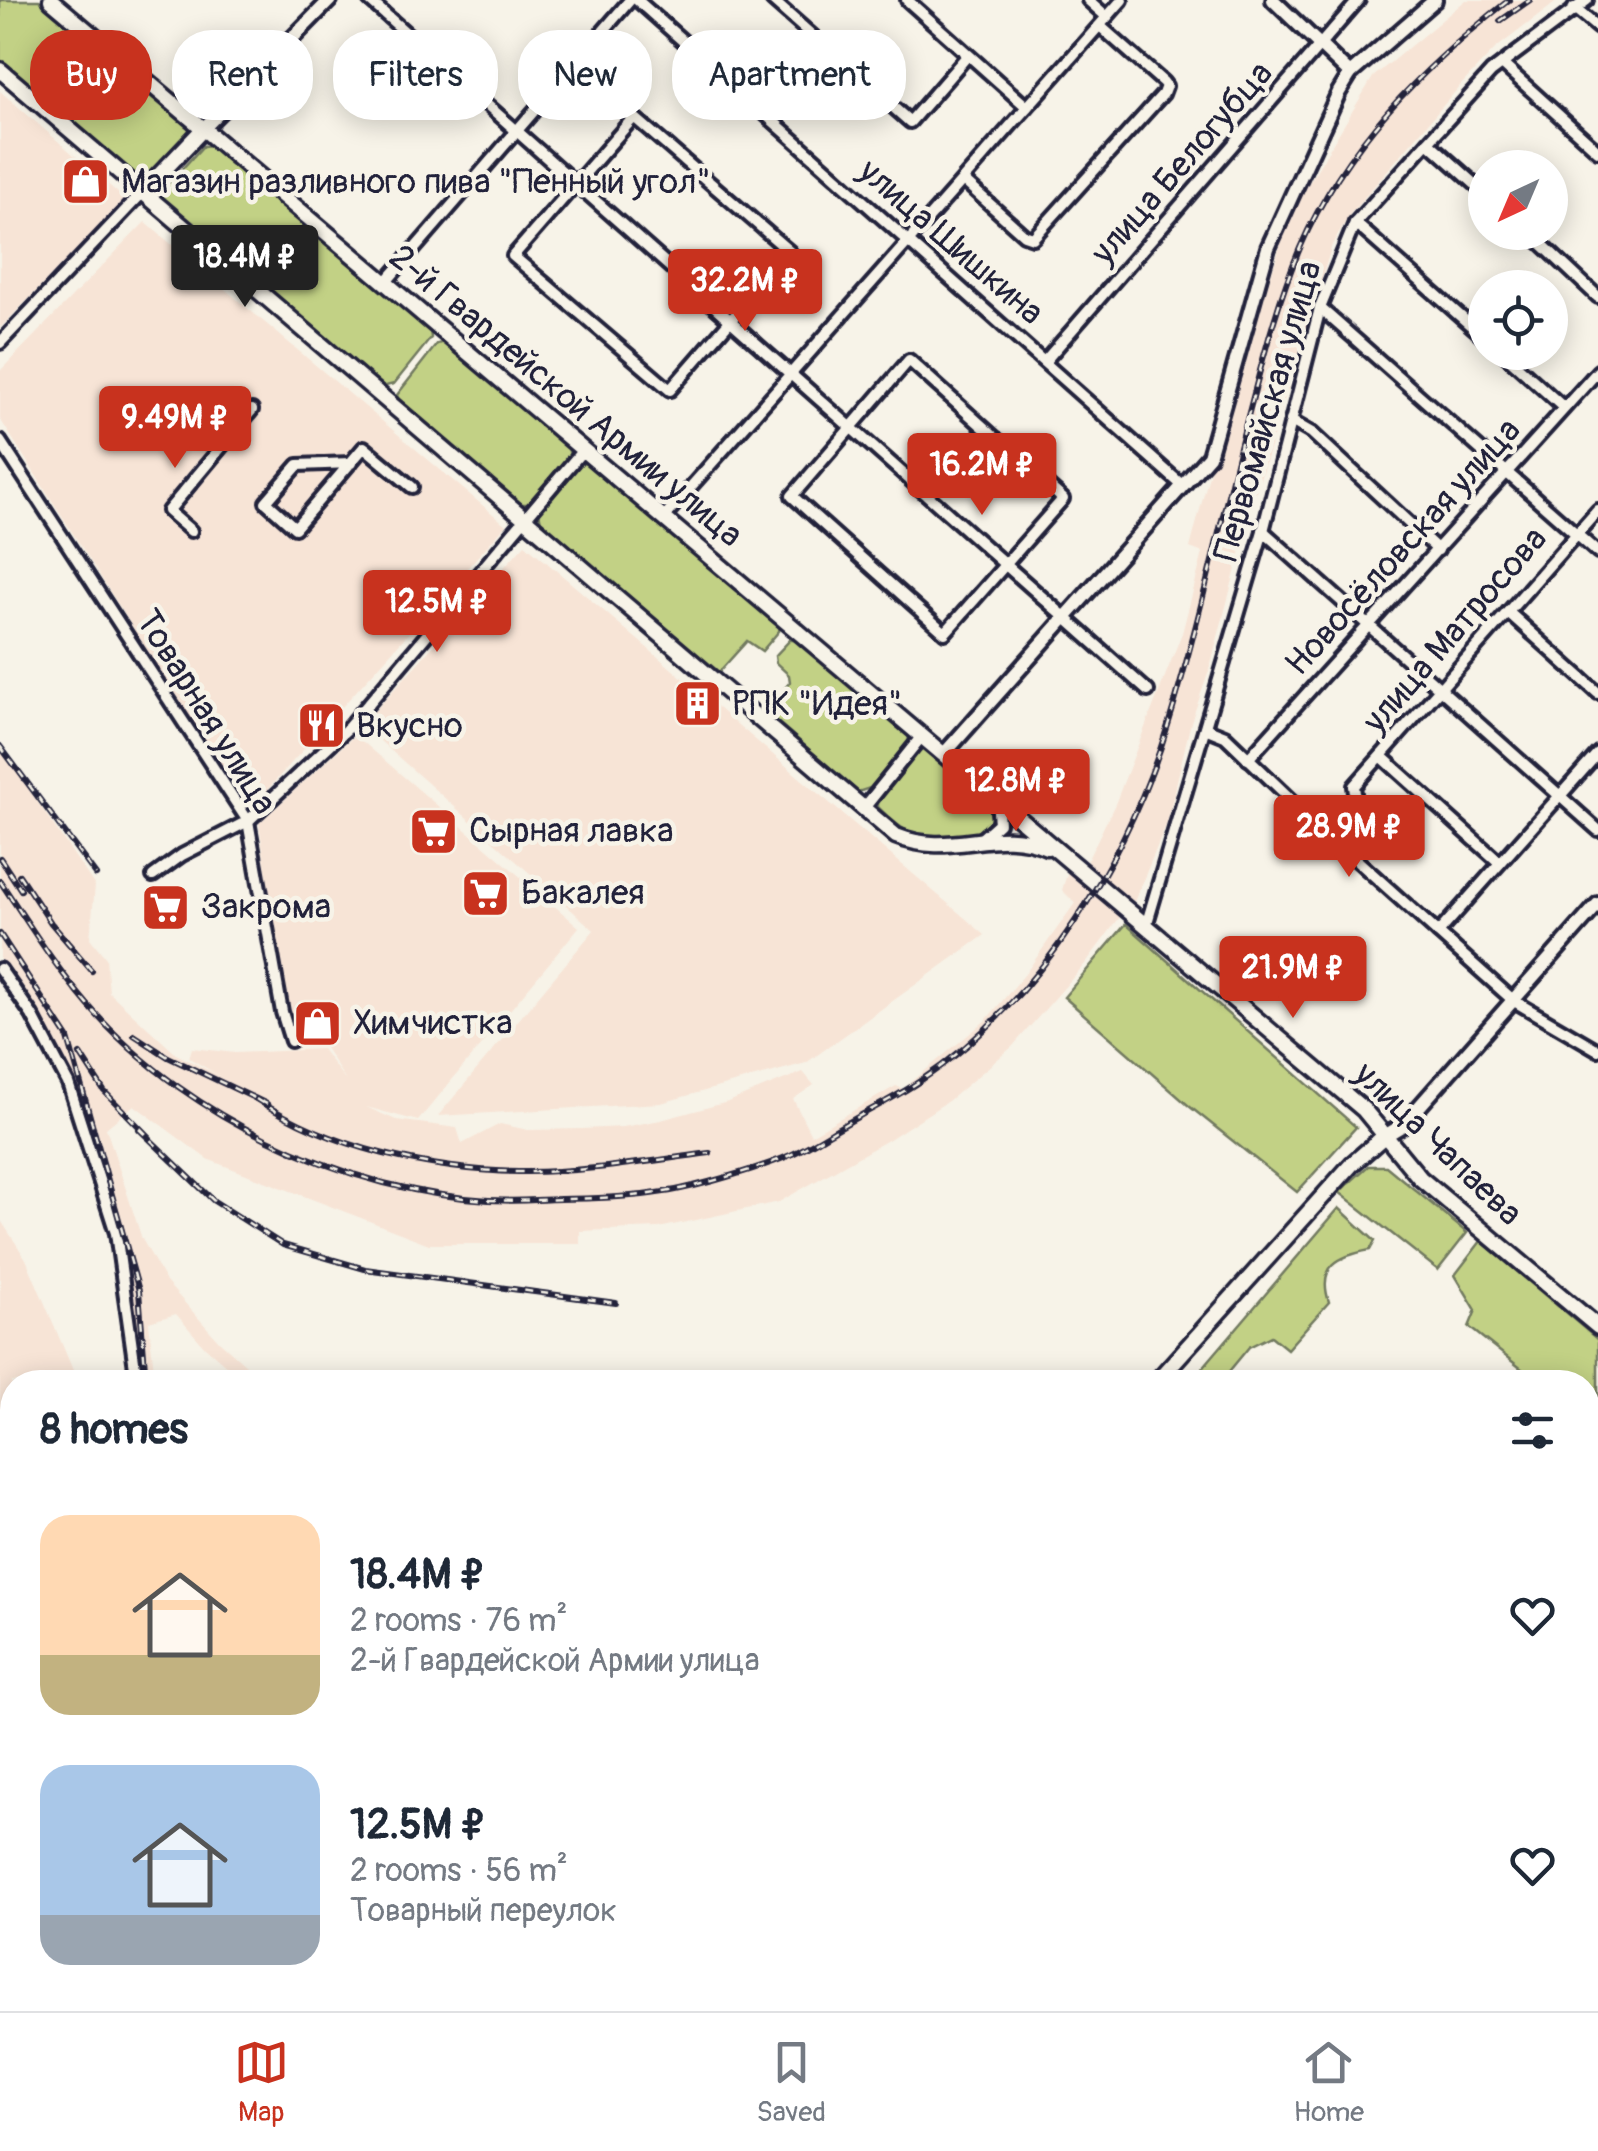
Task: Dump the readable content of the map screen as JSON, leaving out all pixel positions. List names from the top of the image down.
{
  "streets": {
    "main road": ["2-й Гвардейской Армии улица", "улица Чапаева"],
    "street": [
      "улица Белогубца",
      "улица Шишкина",
      "Первомайская улица",
      "Новосёловская улица",
      "улица Матросова",
      "Товарная улица"
    ]
  },
  "crossings": [
    ["улица Белогубца", "улица Шишкина"],
    ["2-й Гвардейской Армии улица", "улица Чапаева"],
    ["Первомайская улица", "улица Чапаева"]
  ],
  "places": {
    "shop": ["Магазин разливного пива \"Пенный угол\"", "Химчистка"],
    "building": ["РПК \"Идея\""],
    "restaurant": ["Вкусно"],
    "supermarket": ["Сырная лавка", "Бакалея", "Закрома"]
  },
  "north": "bottom left",
  "page": {
    "chip": [
      "Buy",
      "Rent",
      "Filters",
      "New",
      "Apartment"
    ],
    "price": [
      "18.4M ₽",
      "32.2M ₽",
      "9.49M ₽",
      "16.2M ₽",
      "12.5M ₽",
      "12.8M ₽",
      "28.9M ₽",
      "21.9M ₽"
    ],
    "heading": "8 homes",
    "list": [
      {
        "name": "18.4M ₽",
        "note": "2 rooms · 76 m² · 2-й Гвардейской Армии улица"
      },
      {
        "name": "12.5M ₽",
        "note": "2 rooms · 56 m² · Товарный переулок"
      }
    ],
    "tabs": ["Map", "Saved", "Home"]
  }
}
